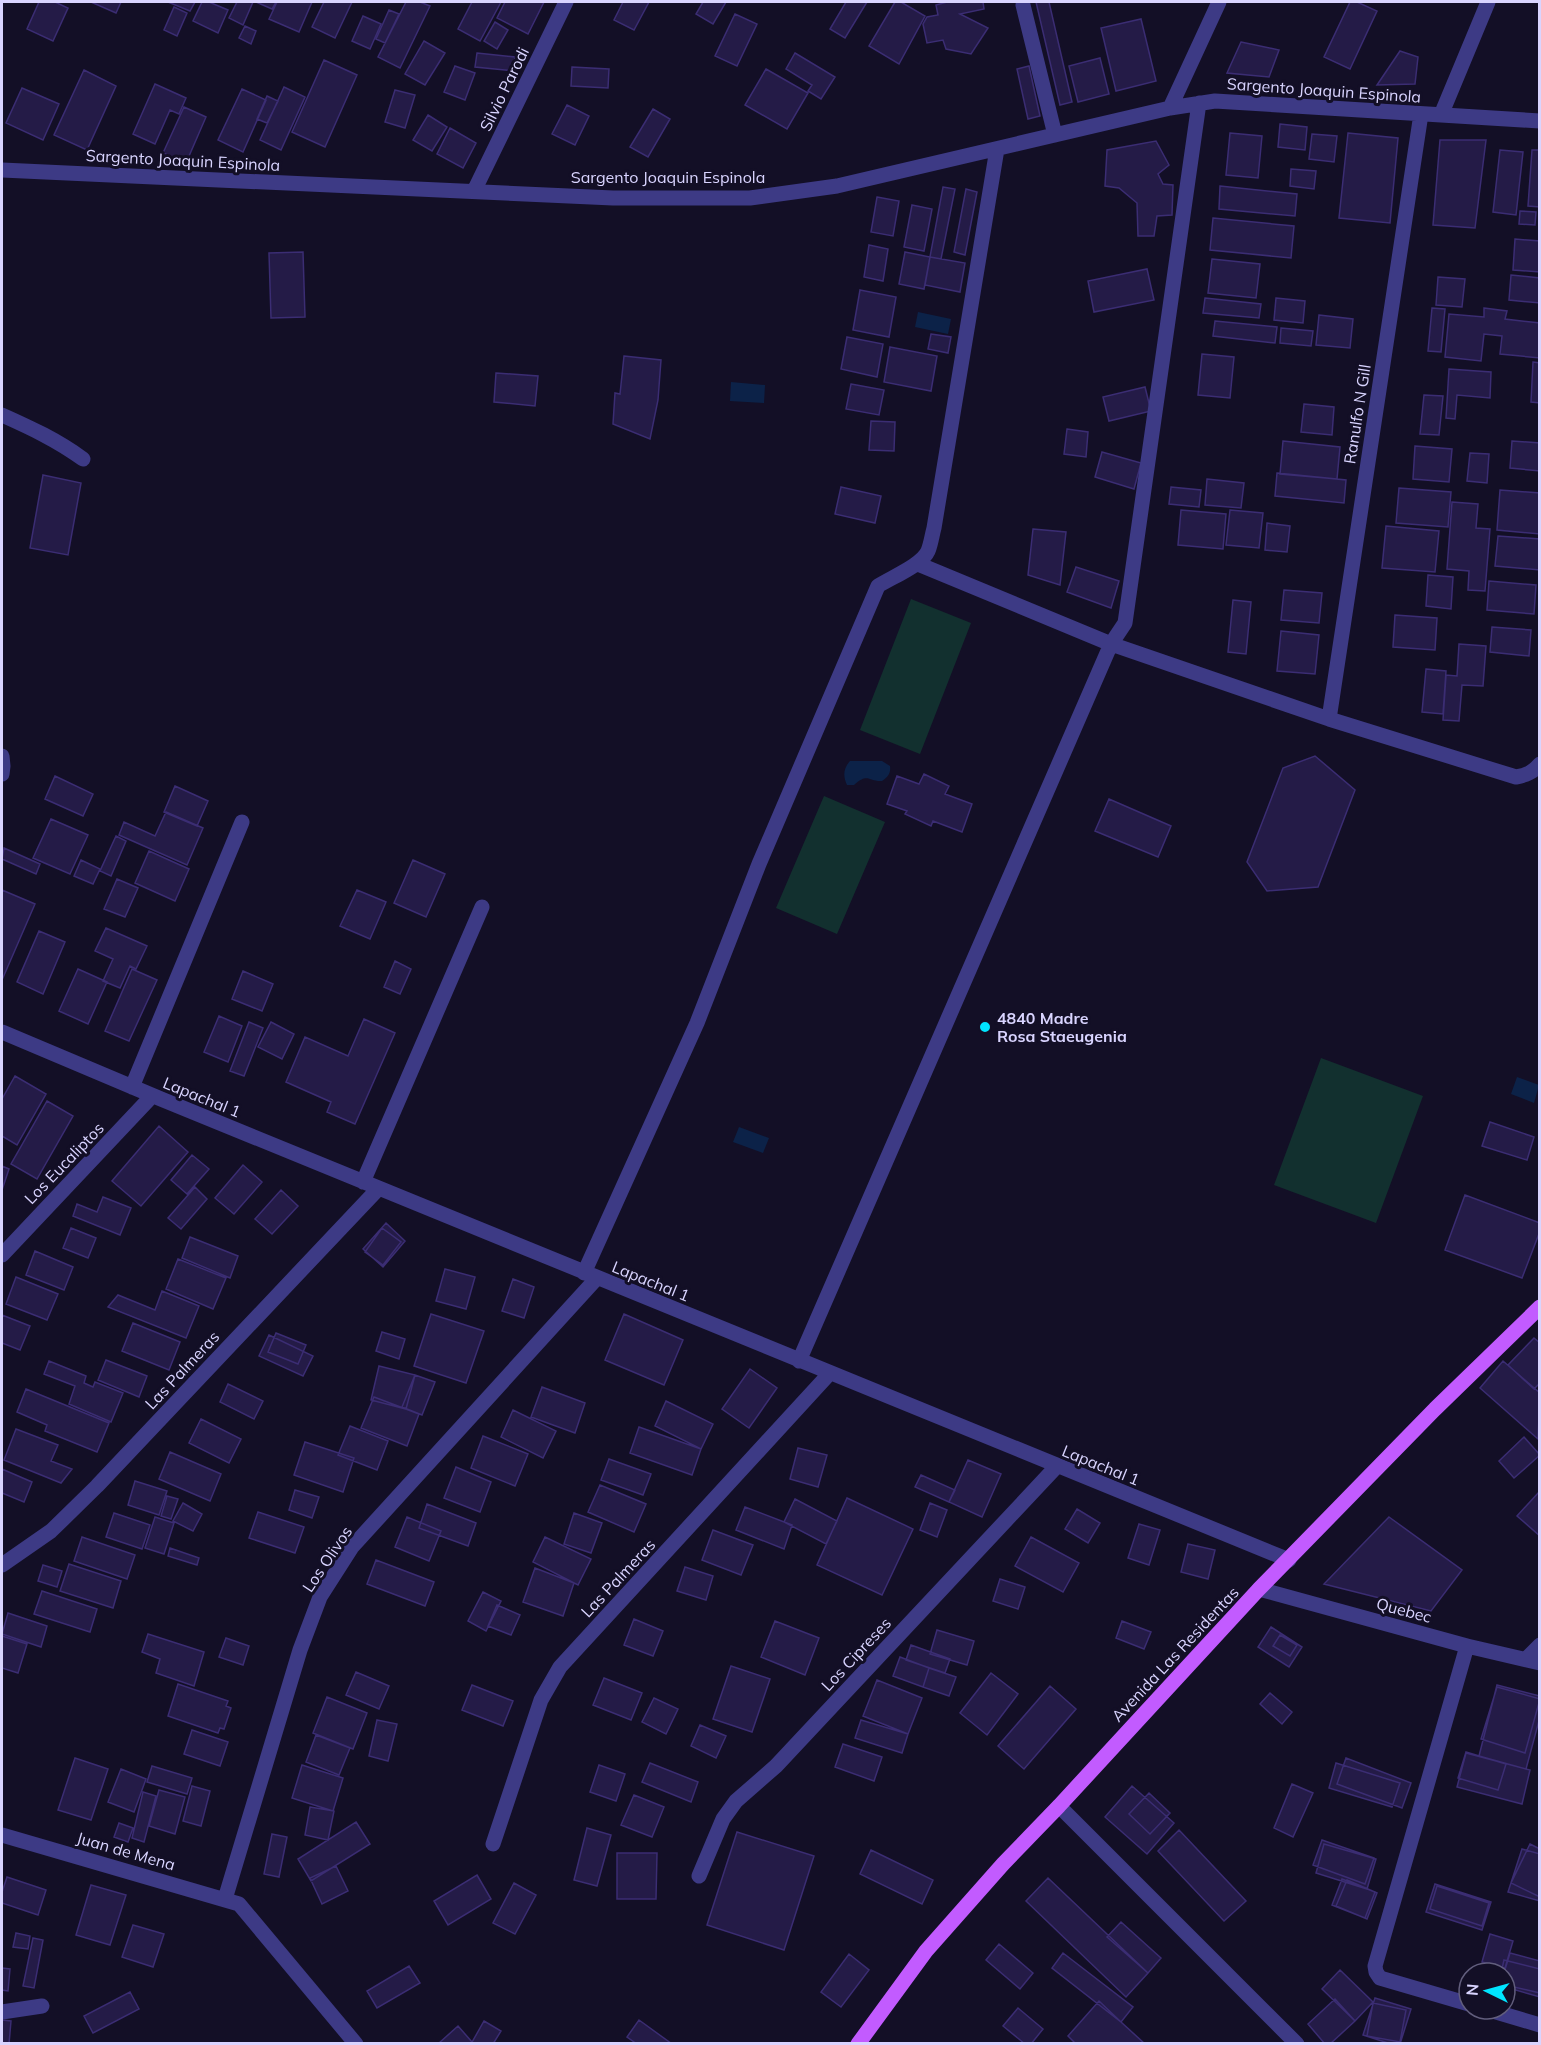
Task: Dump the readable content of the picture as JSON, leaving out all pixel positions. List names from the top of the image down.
{
  "streets": {
    "main road": ["Avenida Las Residentas"],
    "street": [
      "Silvio Parodi",
      "Sargento Joaquin Espinola",
      "Ranulfo N Gill",
      "Lapachal 1",
      "Los Eucaliptos",
      "Las Palmeras",
      "Los Olivos",
      "Quebec",
      "Los Cipreses",
      "Juan de Mena"
    ]
  },
  "crossings": [
    ["Silvio Parodi", "Sargento Joaquin Espinola"],
    ["Sargento Joaquin Espinola", "Ranulfo N Gill"],
    ["Lapachal 1", "Los Eucaliptos"],
    ["Lapachal 1", "Las Palmeras"],
    ["Lapachal 1", "Los Olivos"],
    ["Lapachal 1", "Los Cipreses"],
    ["Lapachal 1", "Avenida Las Residentas"],
    ["Los Olivos", "Juan de Mena"],
    ["Quebec", "Avenida Las Residentas"]
  ],
  "places": ["4840 Madre Rosa Staeugenia"],
  "north": "left"
}
